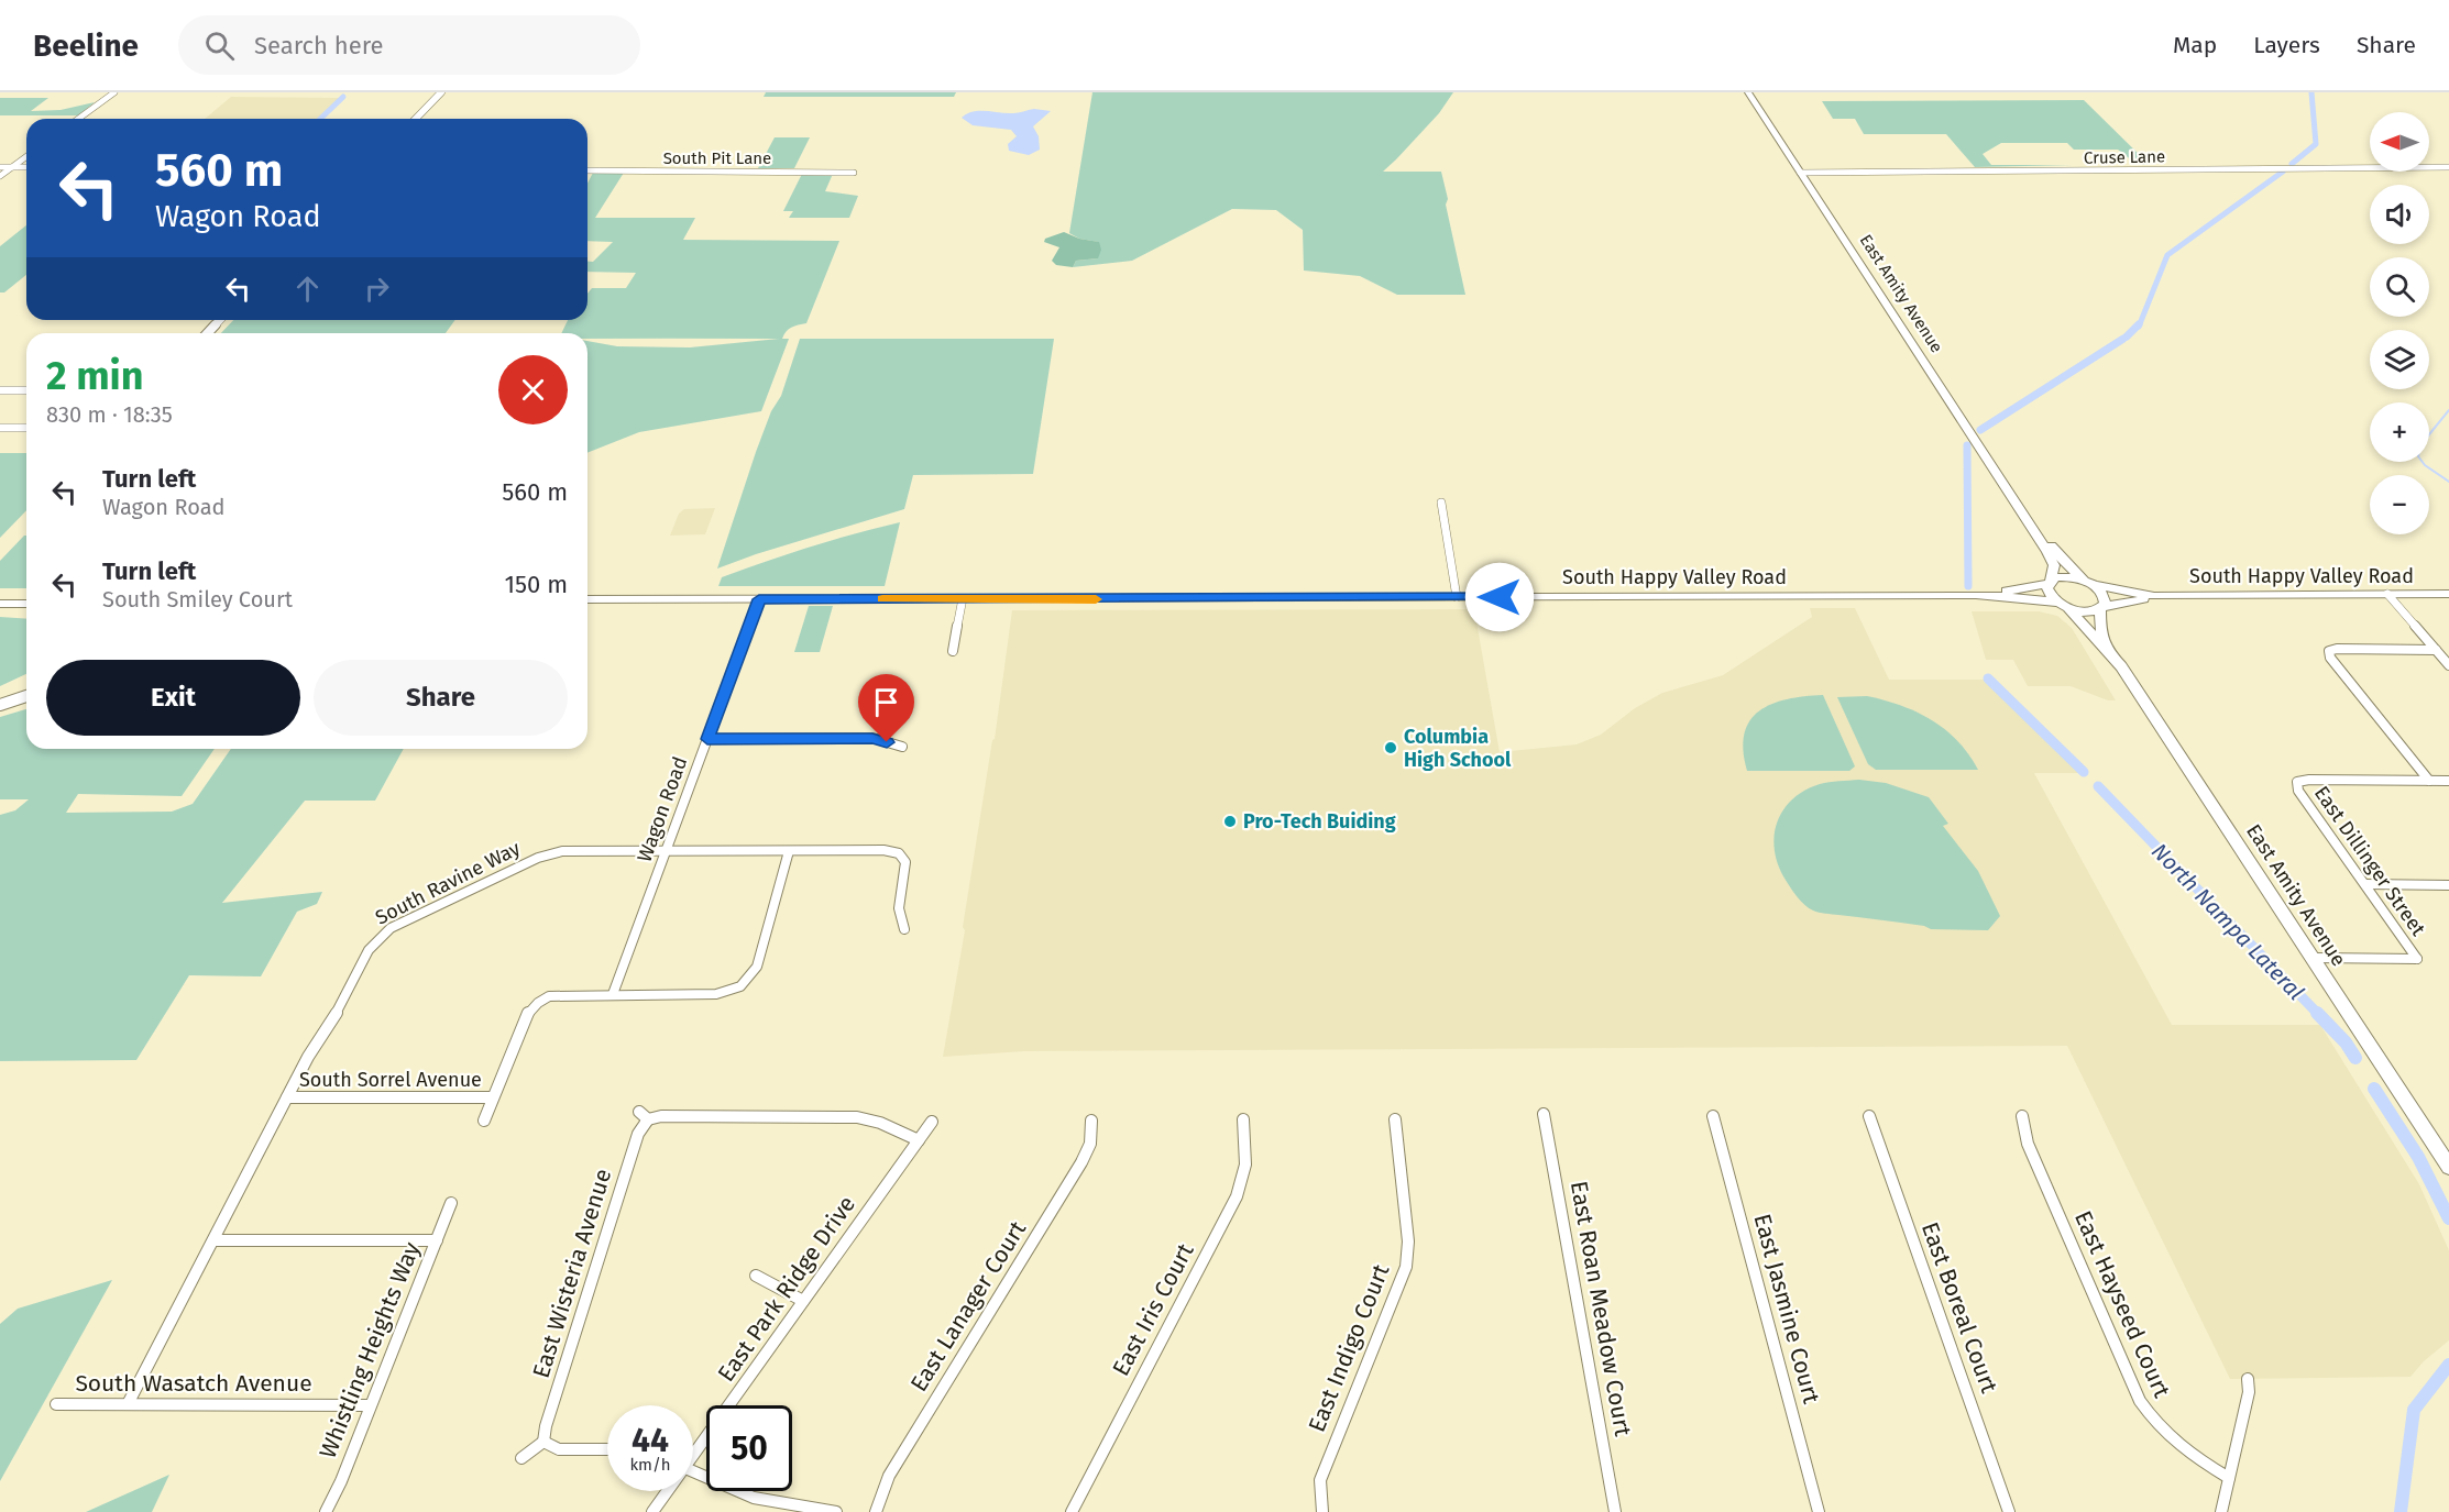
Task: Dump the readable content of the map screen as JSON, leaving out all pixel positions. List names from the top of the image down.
{
  "streets": {
    "main road": ["East Amity Avenue", "South Happy Valley Road"],
    "street": [
      "Cruse Lane",
      "South Pit Lane",
      "Wagon Road",
      "East Dillinger Street",
      "South Ravine Way",
      "South Sorrel Avenue",
      "East Wisteria Avenue",
      "East Park Ridge Drive",
      "East Hayseed Court",
      "East Lanager Court",
      "East Boreal Court",
      "East Roan Meadow Court",
      "East Jasmine Court",
      "East Iris Court",
      "East Indigo Court",
      "Whistling Heights Way",
      "South Wasatch Avenue"
    ]
  },
  "crossings": [
    ["Cruse Lane", "East Amity Avenue"],
    ["East Amity Avenue", "South Happy Valley Road"],
    ["East Amity Avenue", "East Dillinger Street"],
    ["South Happy Valley Road", "Wagon Road"],
    ["Wagon Road", "South Ravine Way"],
    ["South Ravine Way", "South Sorrel Avenue"],
    ["South Ravine Way", "South Wasatch Avenue"],
    ["East Wisteria Avenue", "East Park Ridge Drive"],
    ["Whistling Heights Way", "South Wasatch Avenue"]
  ],
  "water": ["North Nampa Lateral"],
  "places": ["Columbia High School", "Pro-Tech Buiding"],
  "north": "left",
  "page": {
    "header": "Beeline",
    "search": "Search here",
    "nav": ["Map", "Layers", "Share"],
    "map_buttons": ["+", "−"],
    "turn": ["560 m", "Wagon Road"],
    "heading": ["2 min", "830 m · 18:35"],
    "list": [
      {
        "name": "Turn left",
        "note": "Wagon Road",
        "value": "560 m"
      },
      {
        "name": "Turn left",
        "note": "South Smiley Court",
        "value": "150 m"
      }
    ],
    "buttons": ["Exit", "Share"],
    "speed": "44 km/h",
    "limit": "50"
  }
}
